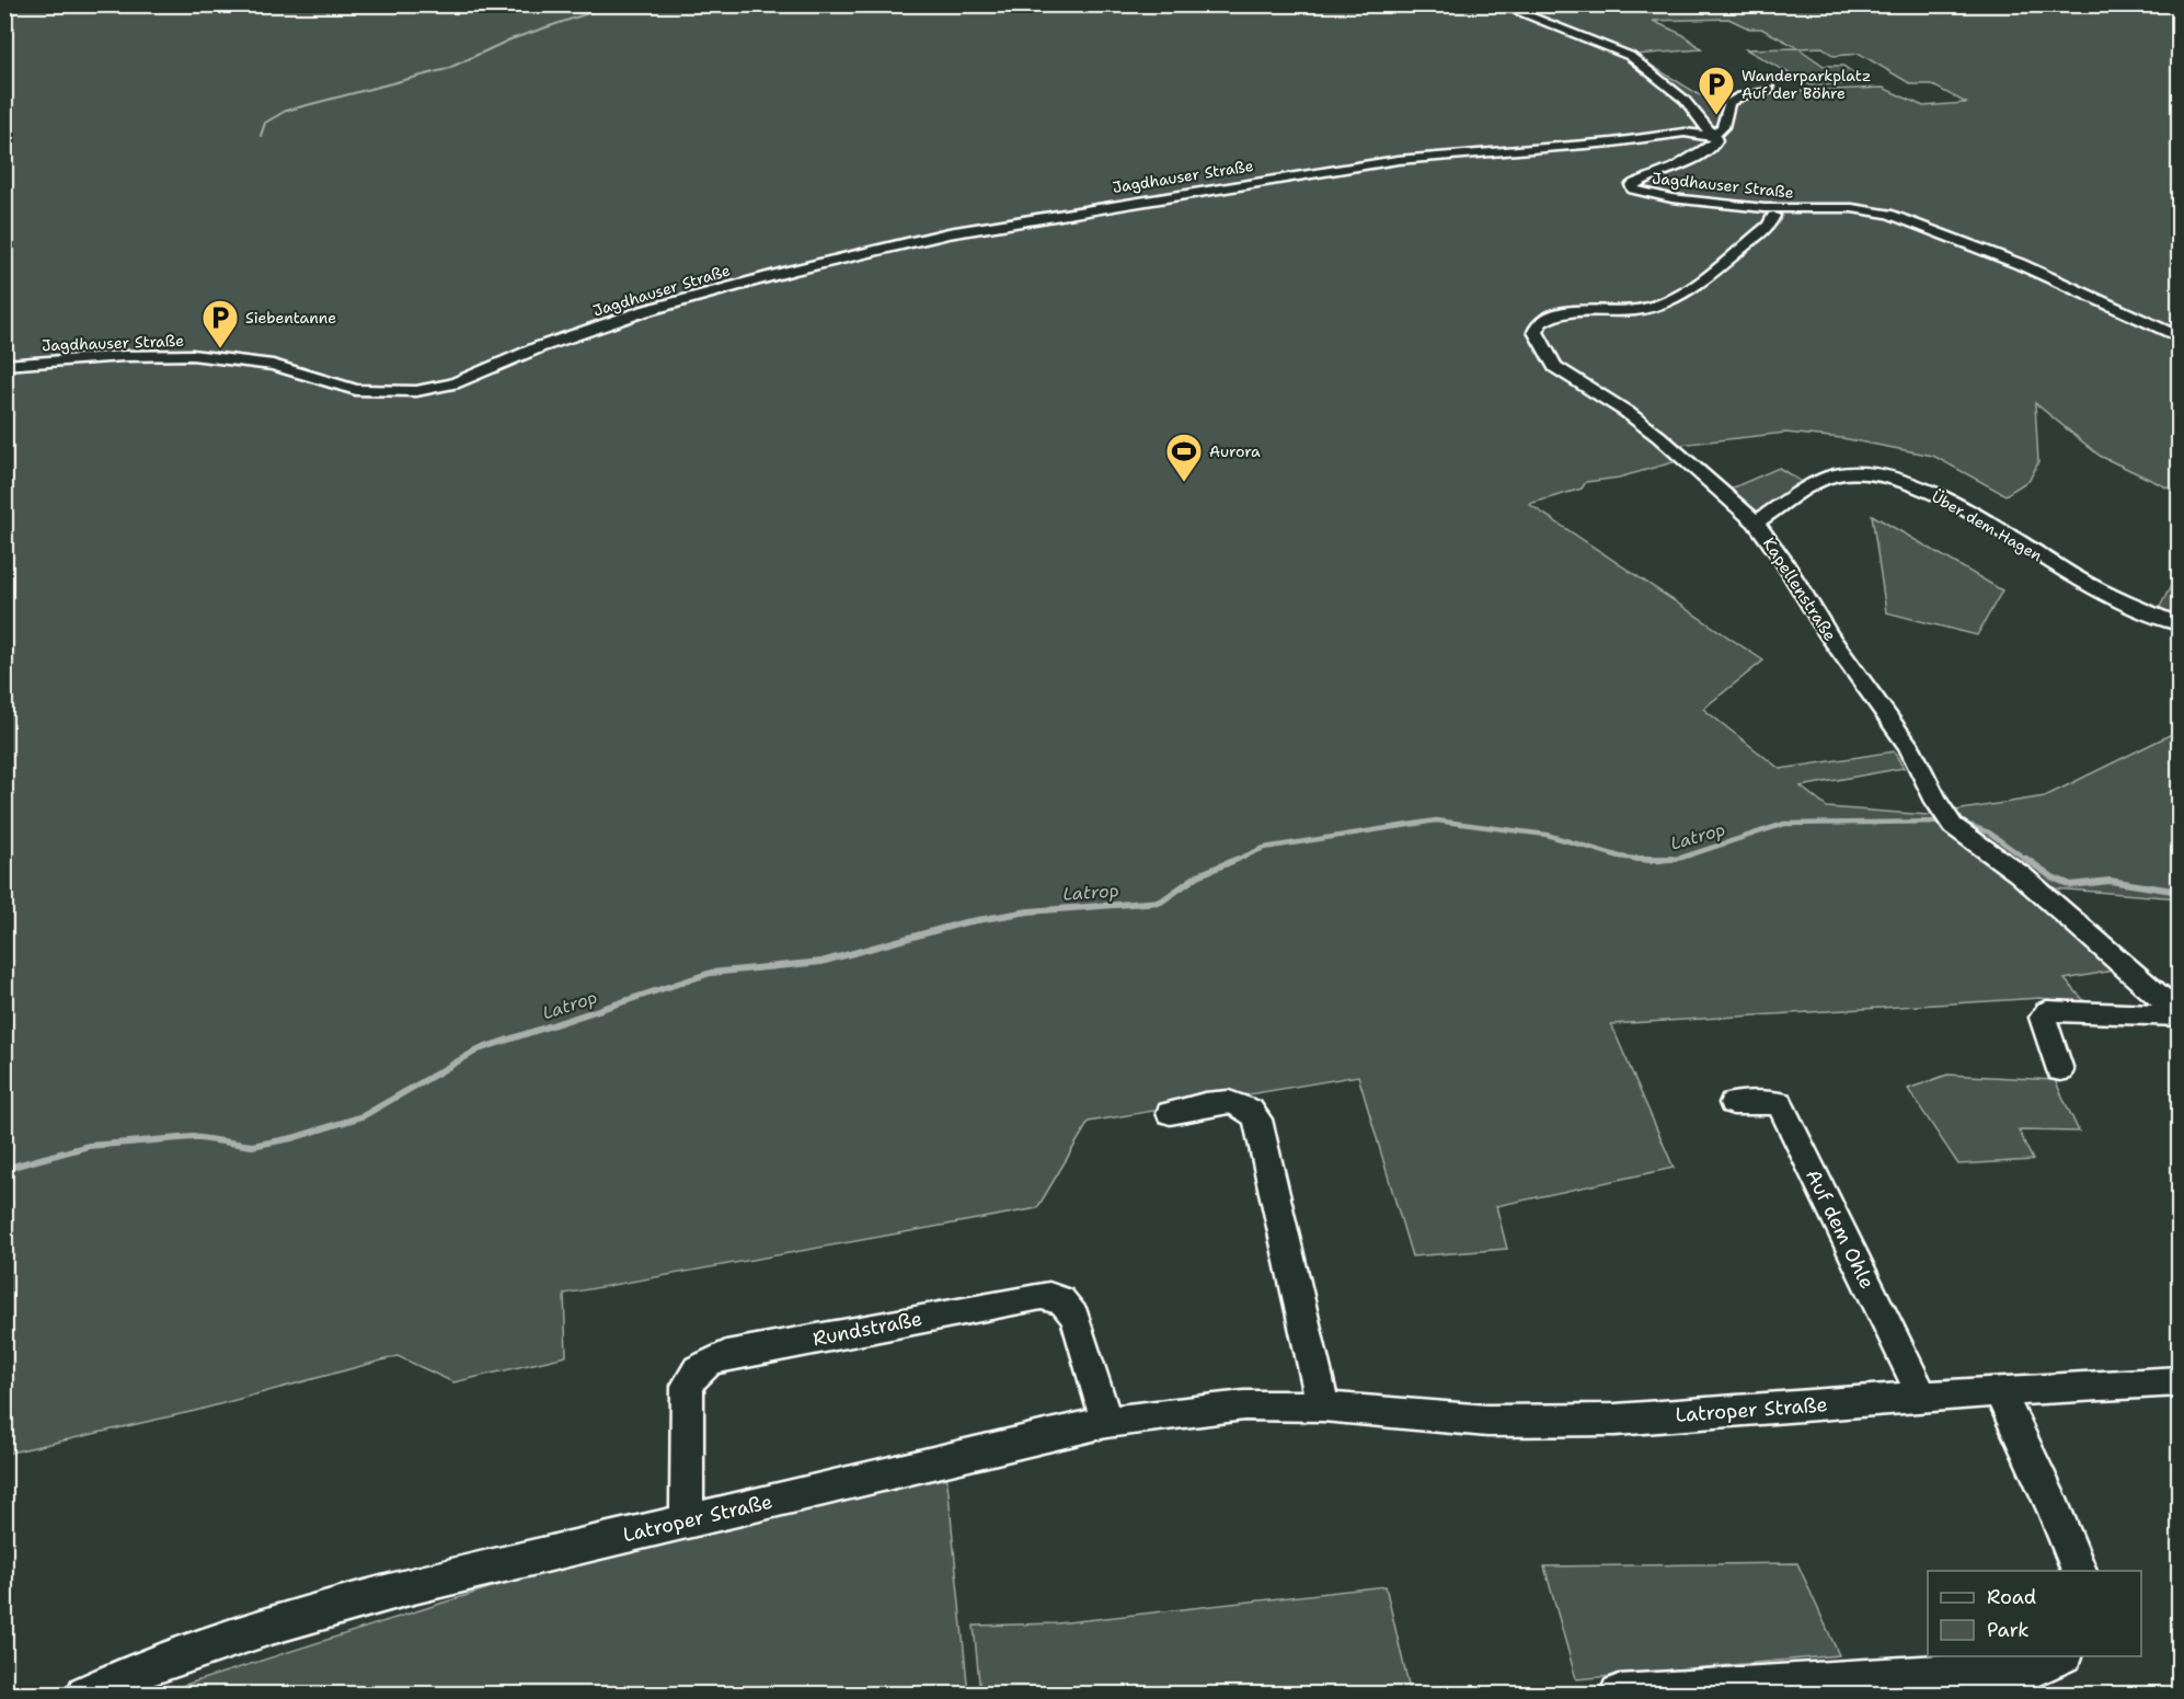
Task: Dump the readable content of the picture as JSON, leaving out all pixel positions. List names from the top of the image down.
{
  "streets": {
    "street": [
      "Jagdhauser Straße",
      "Über dem Hagen",
      "Kapellenstraße",
      "Auf dem Ohle",
      "Rundstraße",
      "Latroper Straße"
    ]
  },
  "crossings": [
    ["Über dem Hagen", "Kapellenstraße"],
    ["Auf dem Ohle", "Latroper Straße"],
    ["Rundstraße", "Latroper Straße"]
  ],
  "water": ["Latrop"],
  "places": {
    "parking": ["Wanderparkplatz Auf der Böhre", "Siebentanne"],
    "sports": ["Aurora"]
  },
  "legend": ["Road", "Park"]
}
